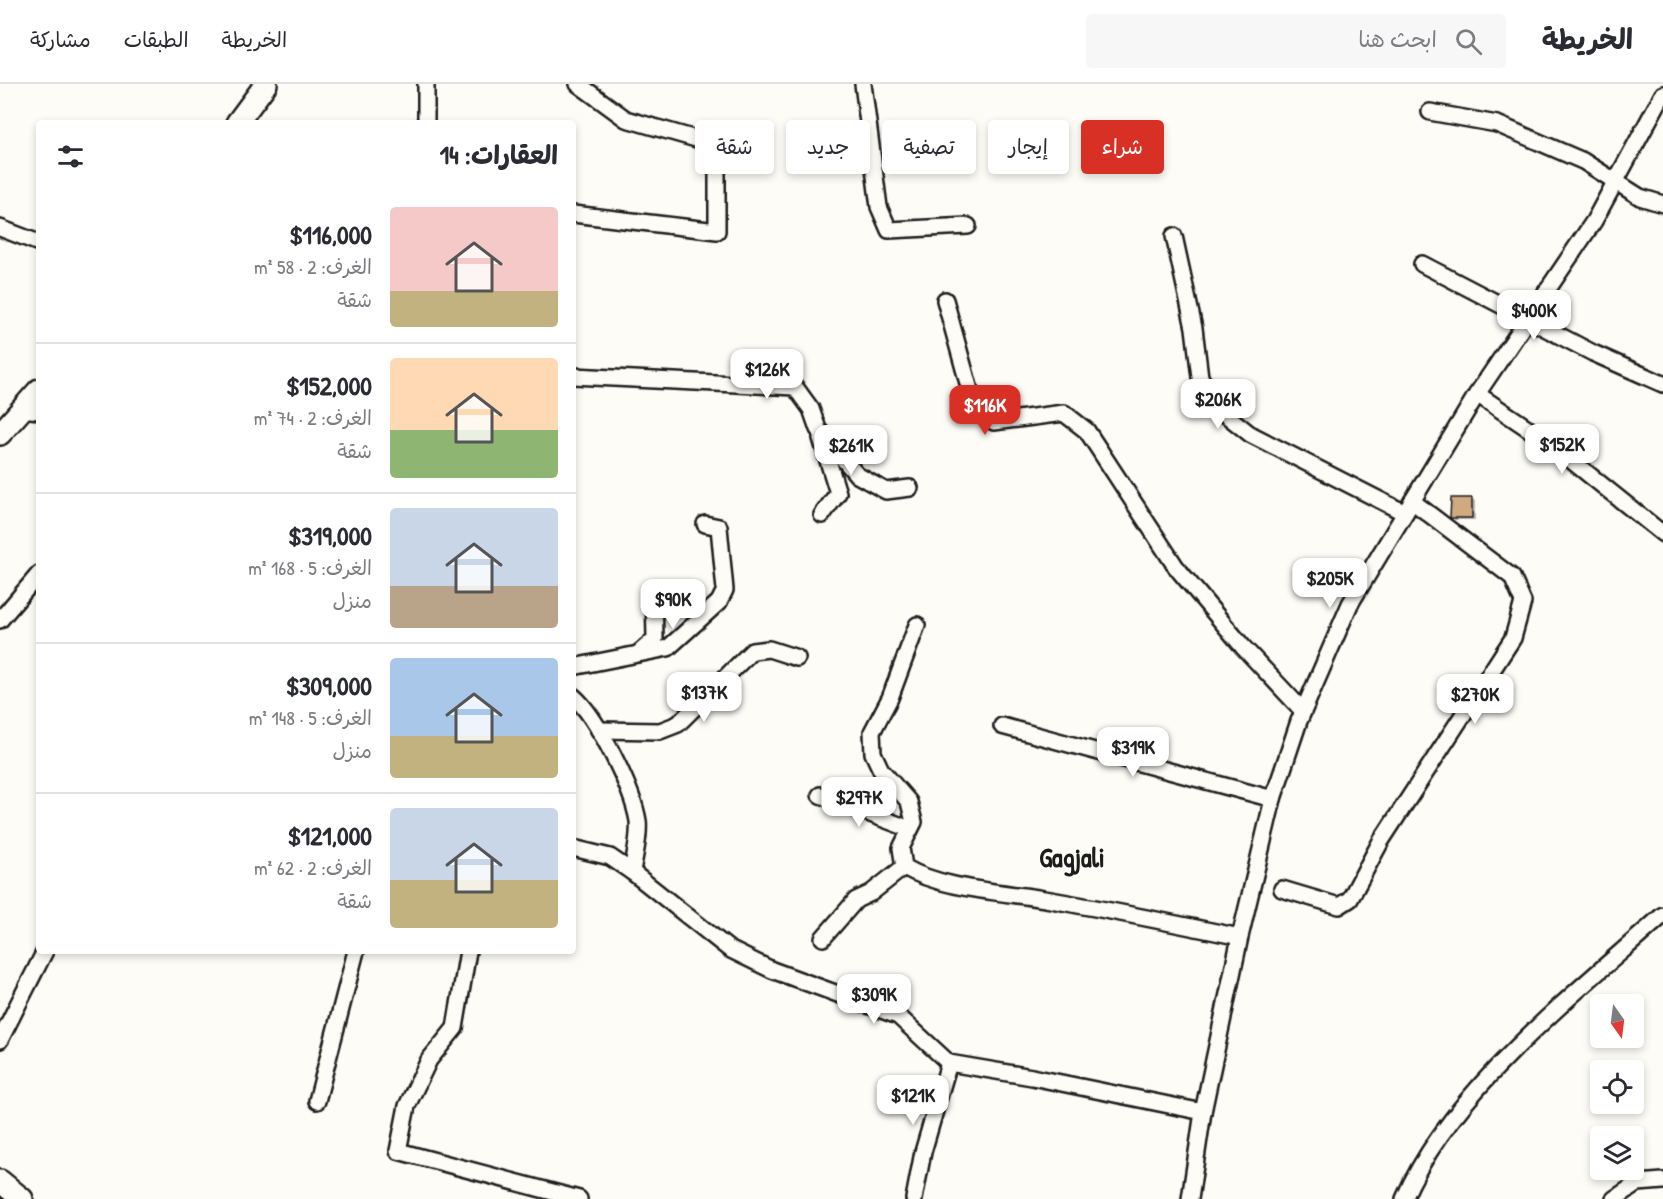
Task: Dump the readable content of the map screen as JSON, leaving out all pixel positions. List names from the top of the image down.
{
  "districts": ["Gagjali"],
  "north": "bottom",
  "page": {
    "header": "الخريطة",
    "search": "ابحث هنا",
    "nav": ["الخريطة", "الطبقات", "مشاركة"],
    "chip": [
      "شراء",
      "إيجار",
      "تصفية",
      "جديد",
      "شقة"
    ],
    "heading": "العقارات: 14",
    "list": [
      {
        "name": "$116,000",
        "note": "الغرف: 2 · 58 m² · شقة"
      },
      {
        "name": "$152,000",
        "note": "الغرف: 2 · 74 m² · شقة"
      },
      {
        "name": "$319,000",
        "note": "الغرف: 5 · 168 m² · منزل"
      },
      {
        "name": "$309,000",
        "note": "الغرف: 5 · 148 m² · منزل"
      },
      {
        "name": "$121,000",
        "note": "الغرف: 2 · 62 m² · شقة"
      }
    ],
    "price": [
      "$400K",
      "$126K",
      "$206K",
      "$116K",
      "$152K",
      "$261K",
      "$205K",
      "$90K",
      "$137K",
      "$270K",
      "$319K",
      "$297K",
      "$309K",
      "$121K"
    ]
  }
}
